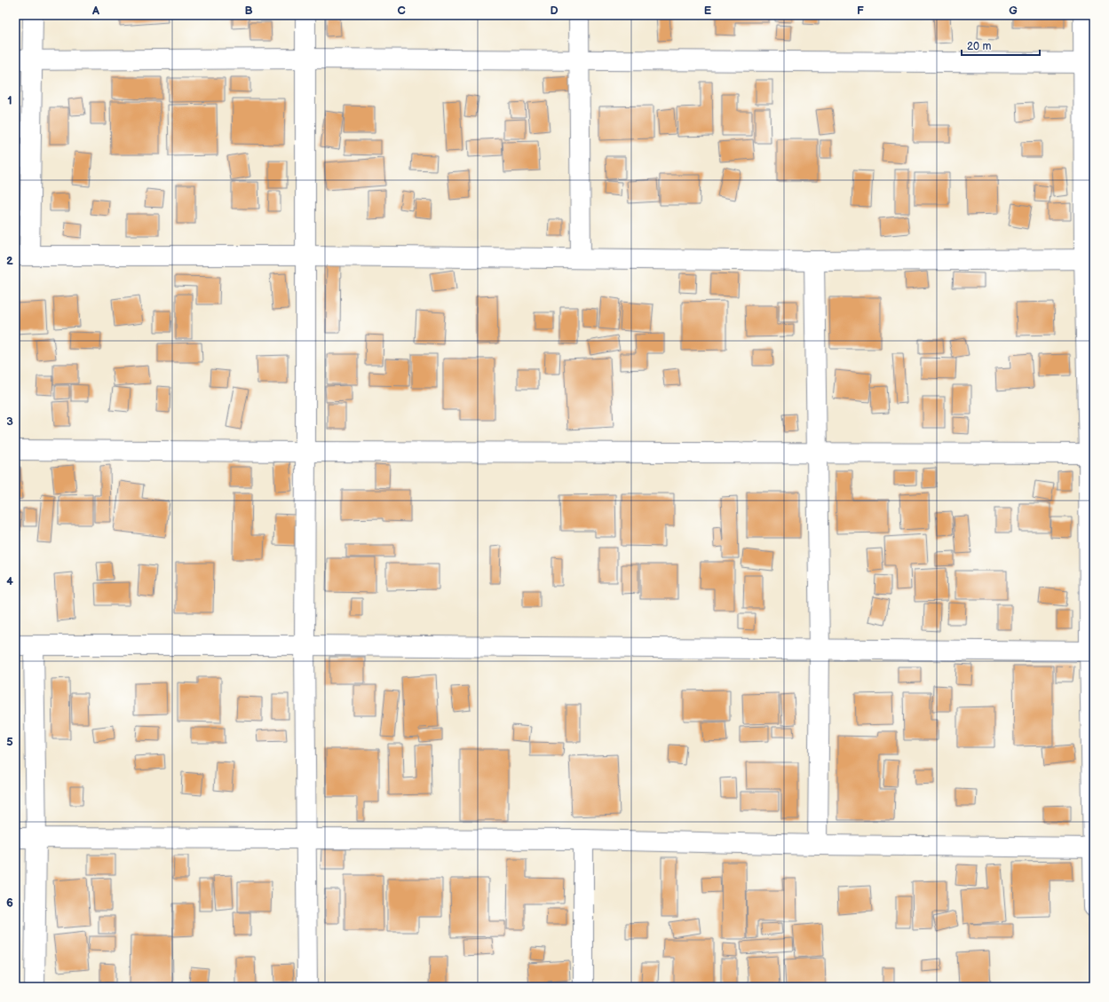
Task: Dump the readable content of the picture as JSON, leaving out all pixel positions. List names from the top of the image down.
{
  "scale_bar": "20 m",
  "grid": {
    "columns": [
      "A",
      "B",
      "C",
      "D",
      "E",
      "F",
      "G"
    ],
    "rows": [
      "1",
      "2",
      "3",
      "4",
      "5",
      "6"
    ]
  }
}
